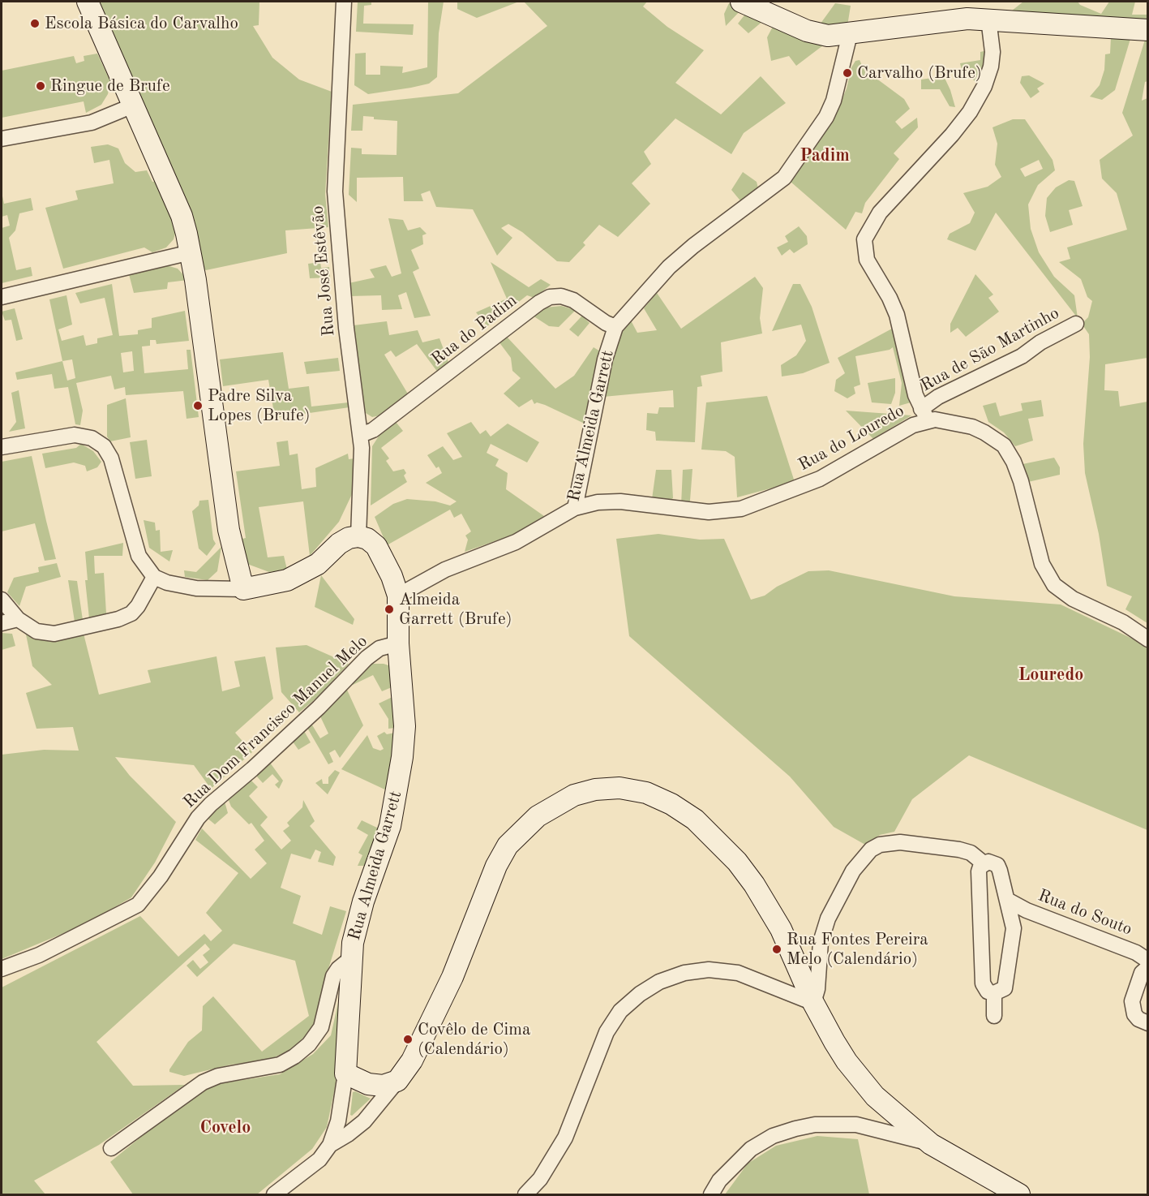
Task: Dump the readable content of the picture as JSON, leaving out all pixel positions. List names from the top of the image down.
{
  "streets": {
    "street": [
      "Rua José Estêvão",
      "Rua do Padim",
      "Rua de São Martinho",
      "Rua Almeida Garrett",
      "Rua do Louredo",
      "Rua Dom Francisco Manuel Melo",
      "Rua do Souto"
    ]
  },
  "crossings": [
    ["Rua José Estêvão", "Rua do Padim"],
    ["Rua do Padim", "Rua Almeida Garrett"],
    ["Rua de São Martinho", "Rua do Louredo"],
    ["Rua Almeida Garrett", "Rua do Louredo"],
    ["Rua Almeida Garrett", "Rua Dom Francisco Manuel Melo"]
  ],
  "districts": ["Padim", "Louredo", "Covelo"],
  "places": [
    "Escola Básica do Carvalho",
    "Carvalho (Brufe)",
    "Ringue de Brufe",
    "Padre Silva Lopes (Brufe)",
    "Almeida Garrett (Brufe)",
    "Rua Fontes Pereira Melo (Calendário)",
    "Covêlo de Cima (Calendário)"
  ]
}
